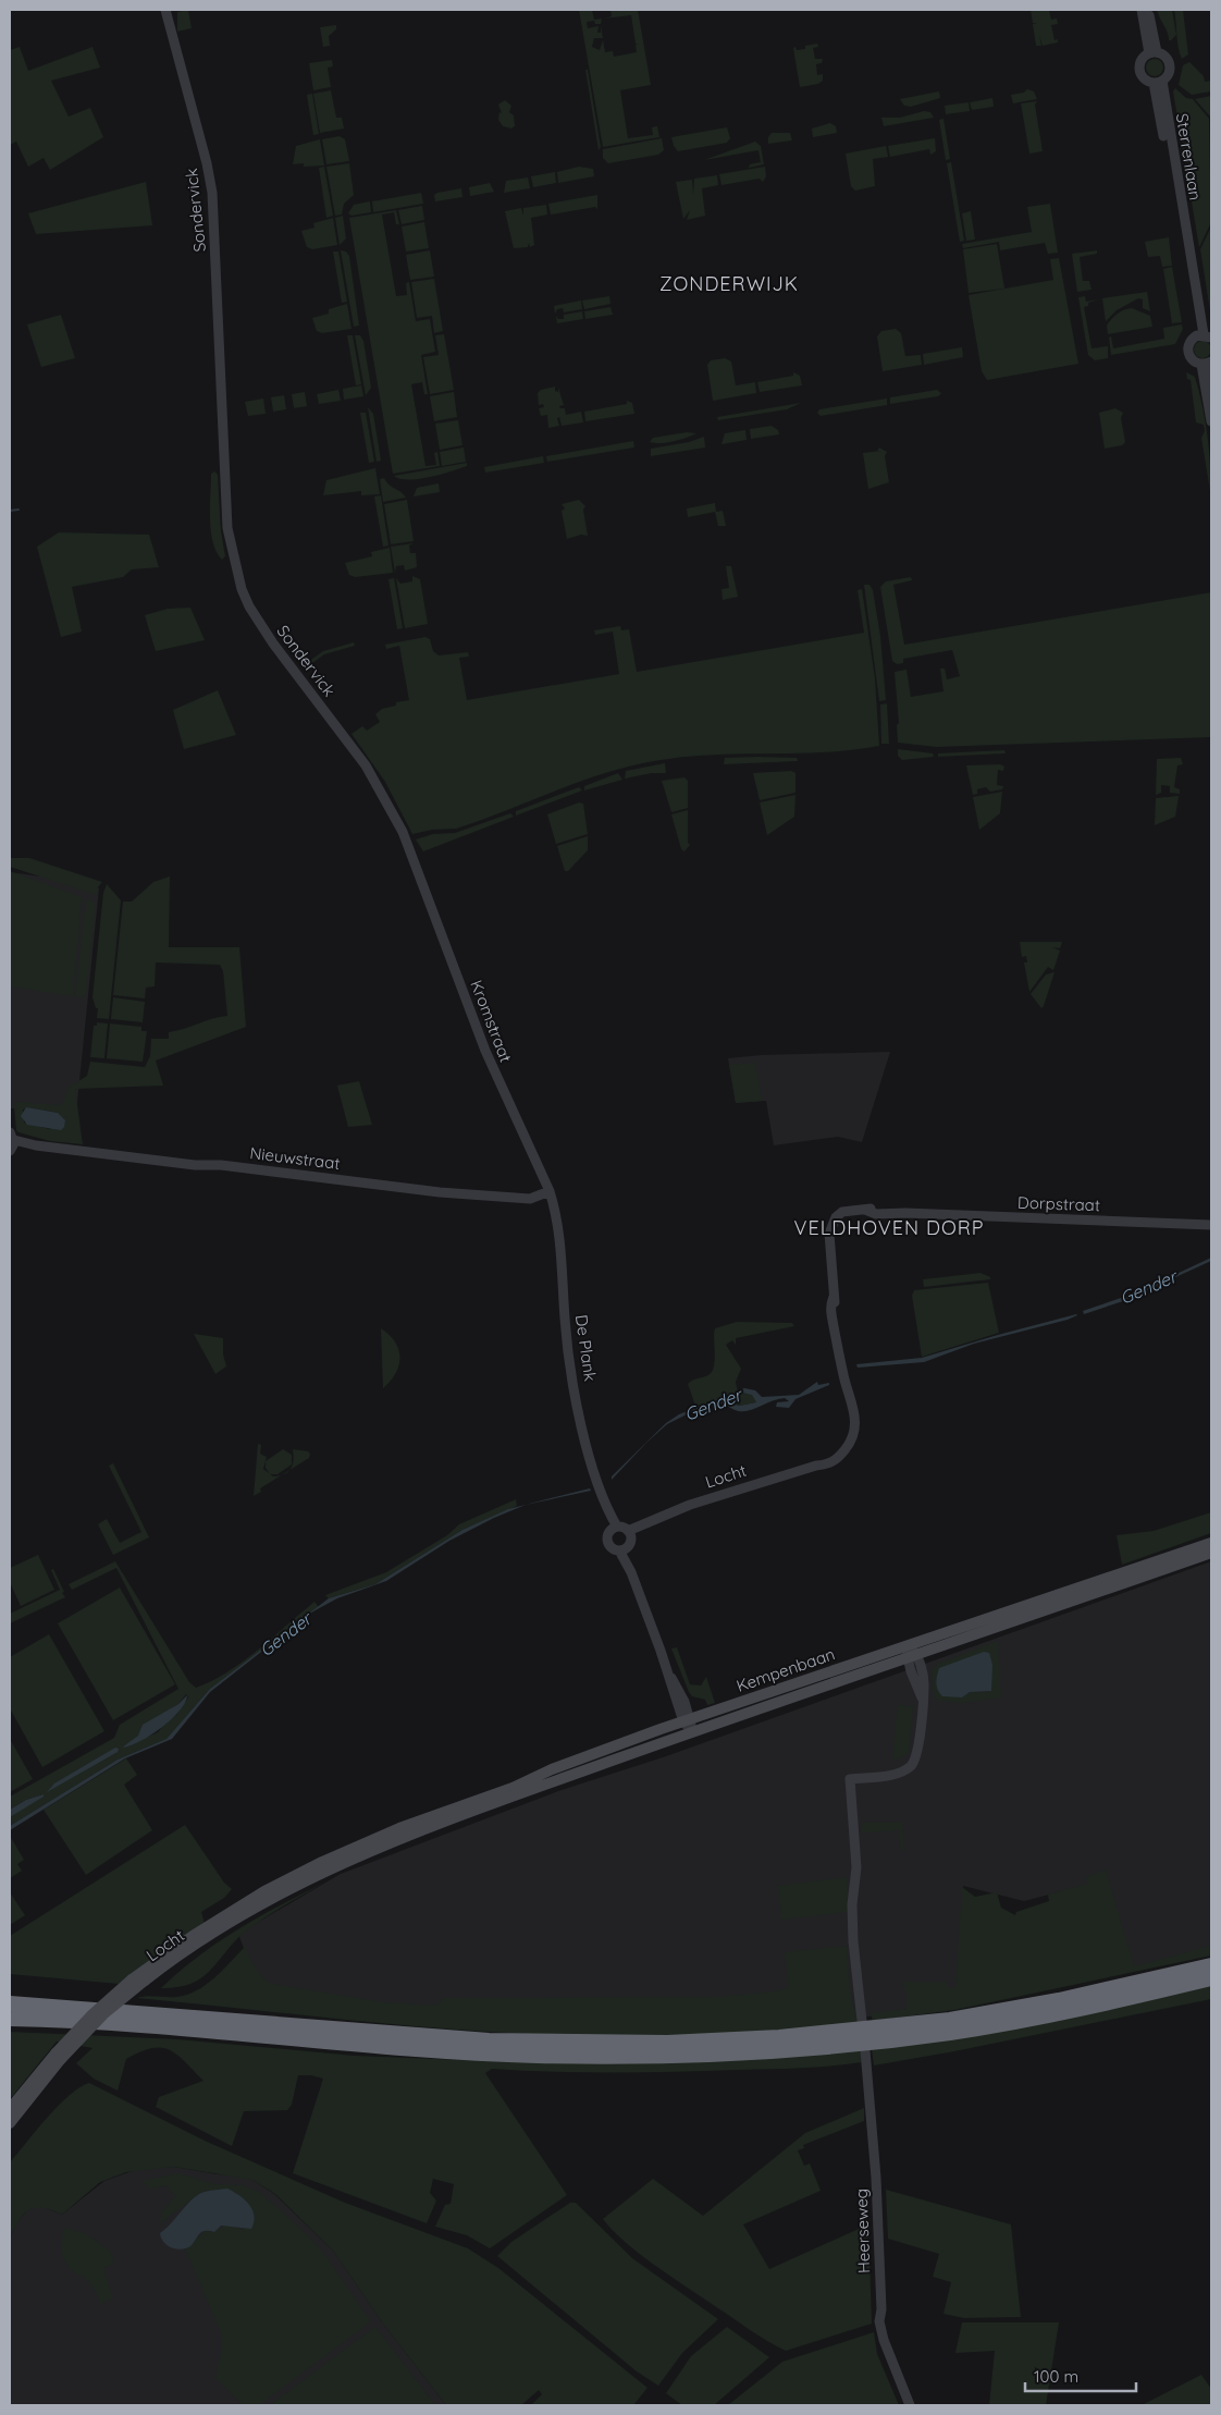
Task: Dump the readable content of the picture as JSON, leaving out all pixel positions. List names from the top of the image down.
{
  "streets": {
    "main road": ["Locht", "Kempenbaan"],
    "street": [
      "Sterrenlaan",
      "Sondervick",
      "Kromstraat",
      "Nieuwstraat",
      "Dorpstraat",
      "De Plank",
      "Heerseweg"
    ]
  },
  "crossings": [
    ["Sondervick", "Kromstraat"],
    ["Kromstraat", "Nieuwstraat"],
    ["Kromstraat", "De Plank"],
    ["Nieuwstraat", "De Plank"],
    ["Dorpstraat", "Locht"],
    ["Locht", "Kempenbaan"]
  ],
  "districts": ["ZONDERWIJK", "VELDHOVEN DORP"],
  "water": ["Gender"],
  "scale_bar": "100 m"
}
